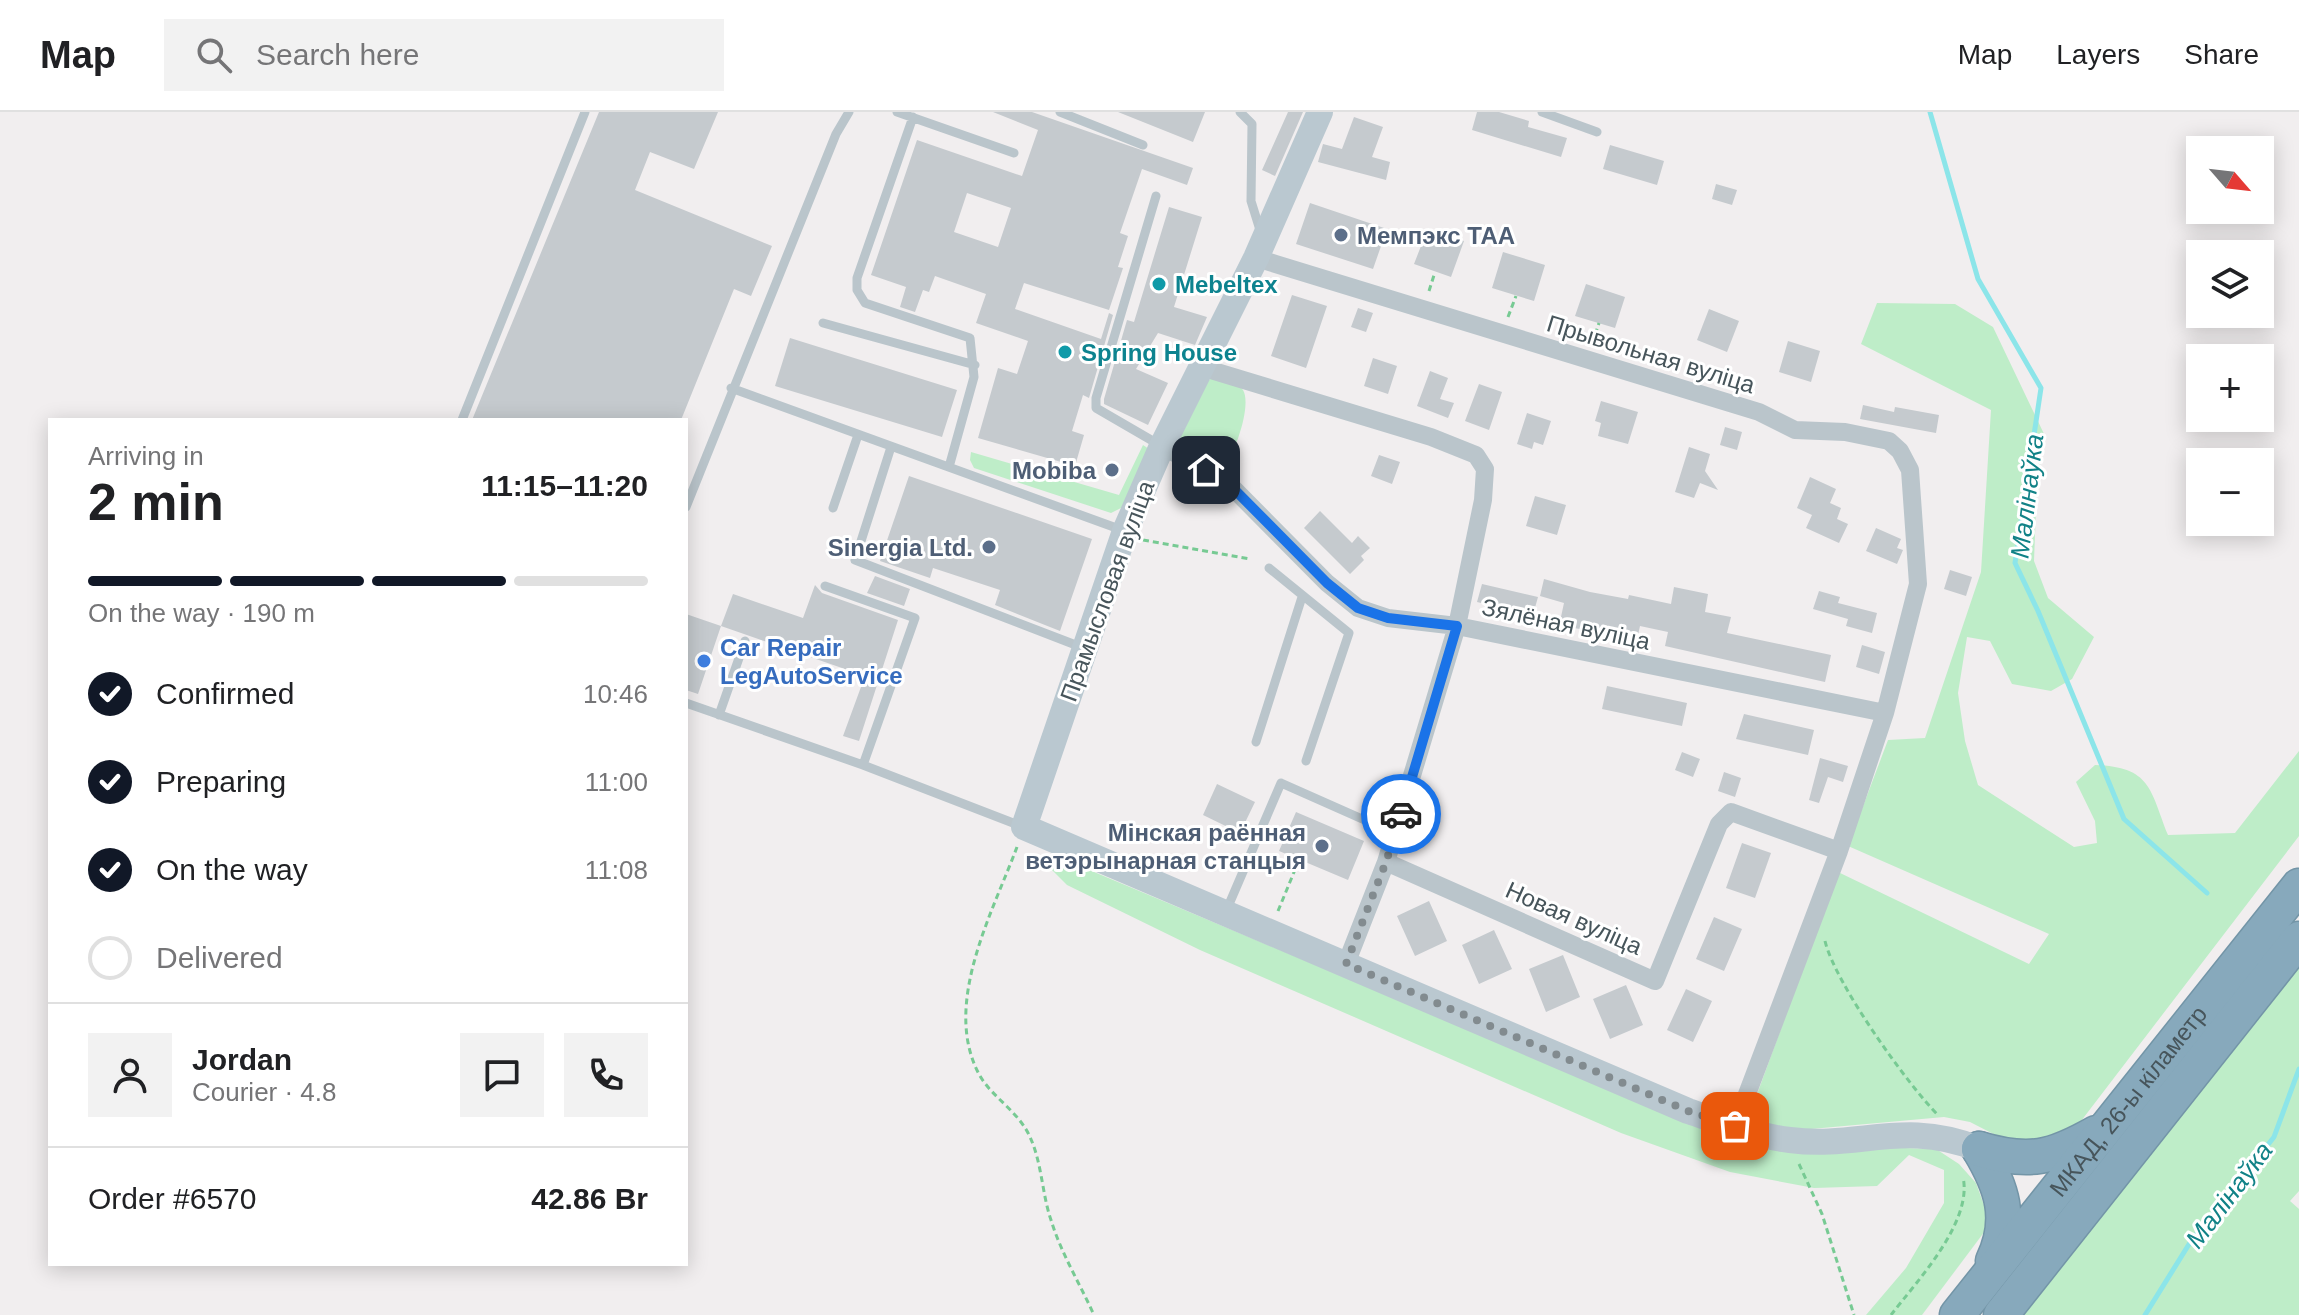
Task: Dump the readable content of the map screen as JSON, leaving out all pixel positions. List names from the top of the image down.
{
  "streets": {
    "highway": ["МКАД, 26-ы кіламетр"],
    "street": [
      "Прывольная вуліца",
      "Прамысловая вуліца",
      "Зялёная вуліца",
      "Новая вуліца"
    ]
  },
  "crossings": [
    ["Прывольная вуліца", "Прамысловая вуліца"],
    ["Прывольная вуліца", "Зялёная вуліца"],
    ["Прамысловая вуліца", "Зялёная вуліца"]
  ],
  "water": ["Малінаўка"],
  "places": [
    "Мемпэкс ТАА",
    "Mebeltex",
    "Spring House",
    "Mobiba",
    "Sinergia Ltd.",
    "Car Repair LegAutoService",
    "Мінская раённая ветэрынарная станцыя"
  ],
  "north": "bottom right",
  "page": {
    "header": "Map",
    "search": "Search here",
    "nav": ["Map", "Layers", "Share"],
    "map_buttons": ["+", "−"],
    "heading": ["2 min", "Arriving in", "11:15–11:20"],
    "panel": [
      "Jordan",
      "Courier · 4.8",
      "Order #6570",
      "42.86 Br"
    ],
    "bar": "On the way · 190 m",
    "list": [
      ["Confirmed", "10:46"],
      ["Preparing", "11:00"],
      ["On the way", "11:08"],
      "Delivered"
    ]
  }
}
